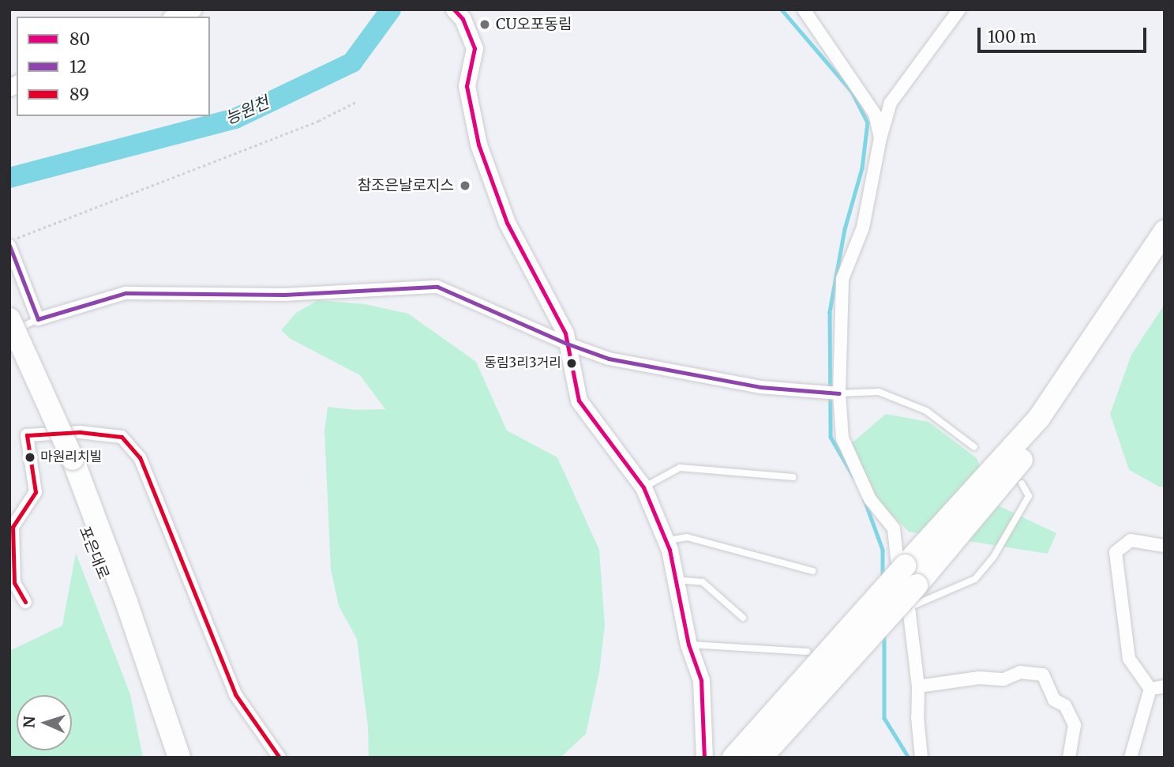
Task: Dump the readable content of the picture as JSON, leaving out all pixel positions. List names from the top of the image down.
{
  "streets": {
    "highway": ["포은대로"]
  },
  "water": ["능원천"],
  "places": [
    "CU오포동림",
    "참조은날로지스",
    "동림3리3거리",
    "마원리치빌"
  ],
  "lines": ["transit line 80", "transit line 12", "transit line 89"],
  "legend": ["80", "12", "89"],
  "scale_bar": "100 m",
  "north": "left"
}
